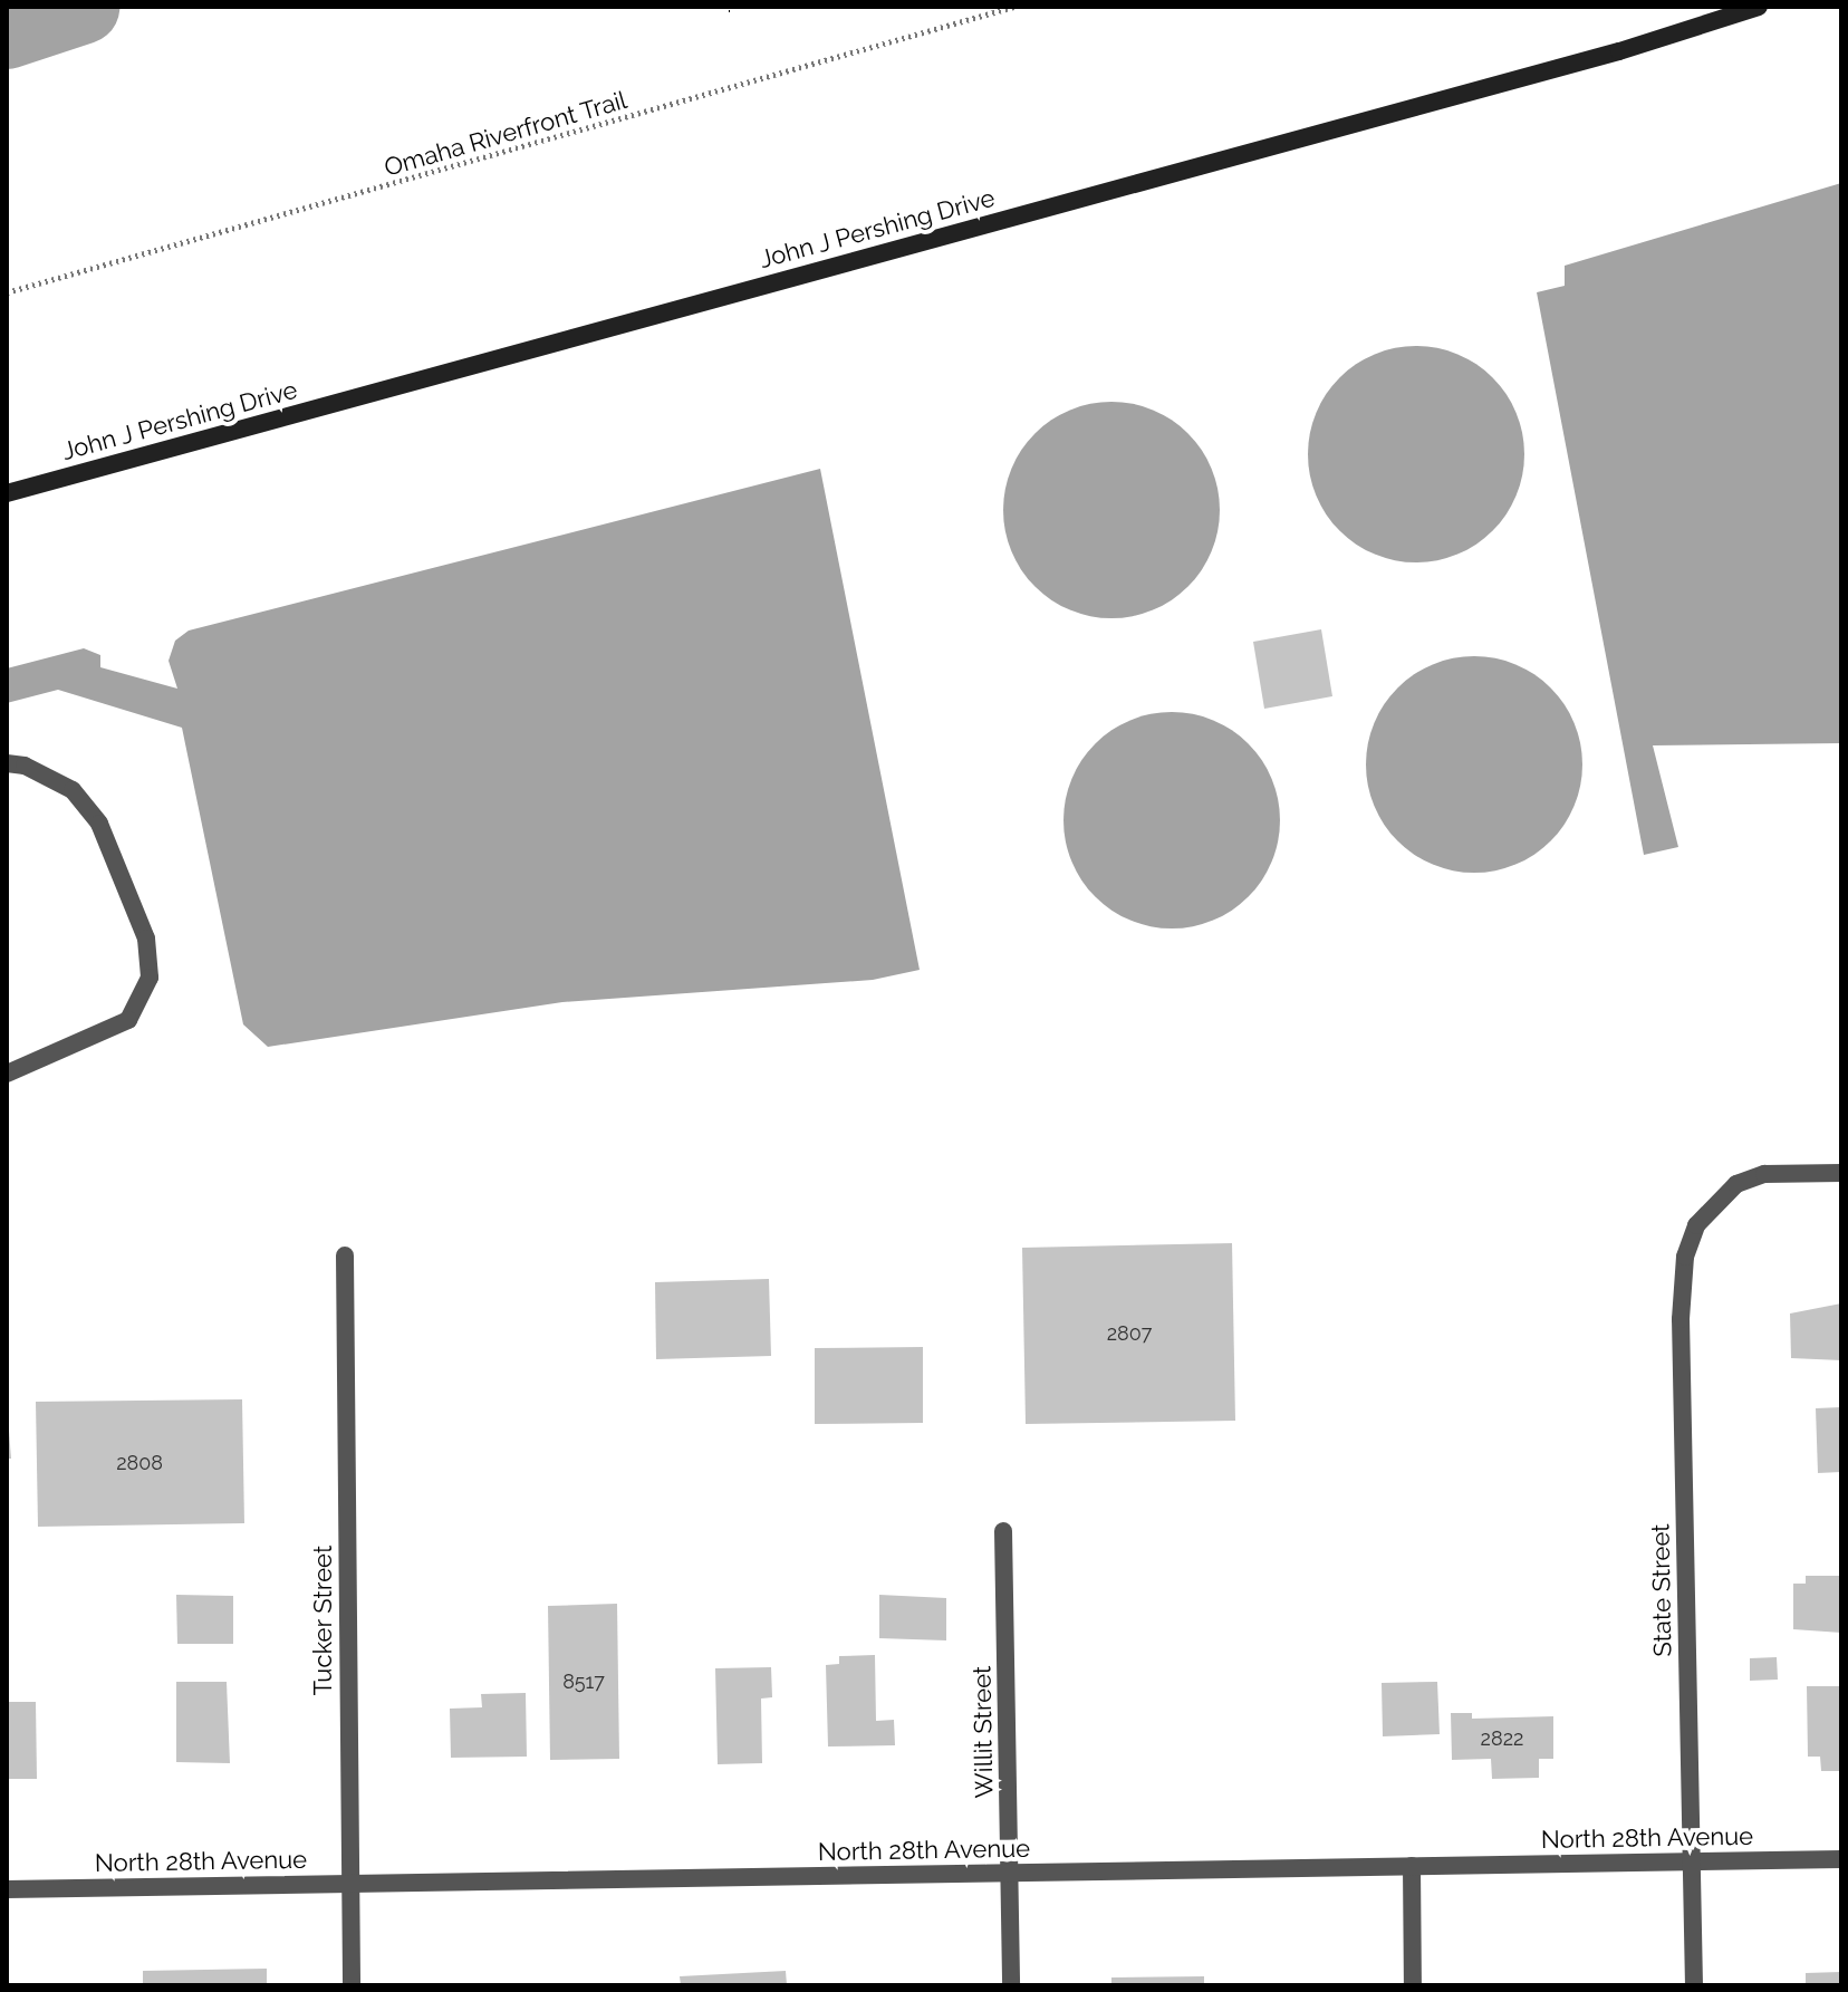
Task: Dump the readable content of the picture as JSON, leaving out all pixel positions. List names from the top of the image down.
{
  "streets": {
    "main road": ["John J Pershing Drive"],
    "street": [
      "State Street",
      "Tucker Street",
      "Willit Street",
      "North 28th Avenue"
    ],
    "path": ["Omaha Riverfront Trail"]
  },
  "crossings": [
    ["State Street", "North 28th Avenue"],
    ["Tucker Street", "North 28th Avenue"],
    ["Willit Street", "North 28th Avenue"]
  ],
  "house_numbers": [
    "2807",
    "2808",
    "8517",
    "2822"
  ]
}
